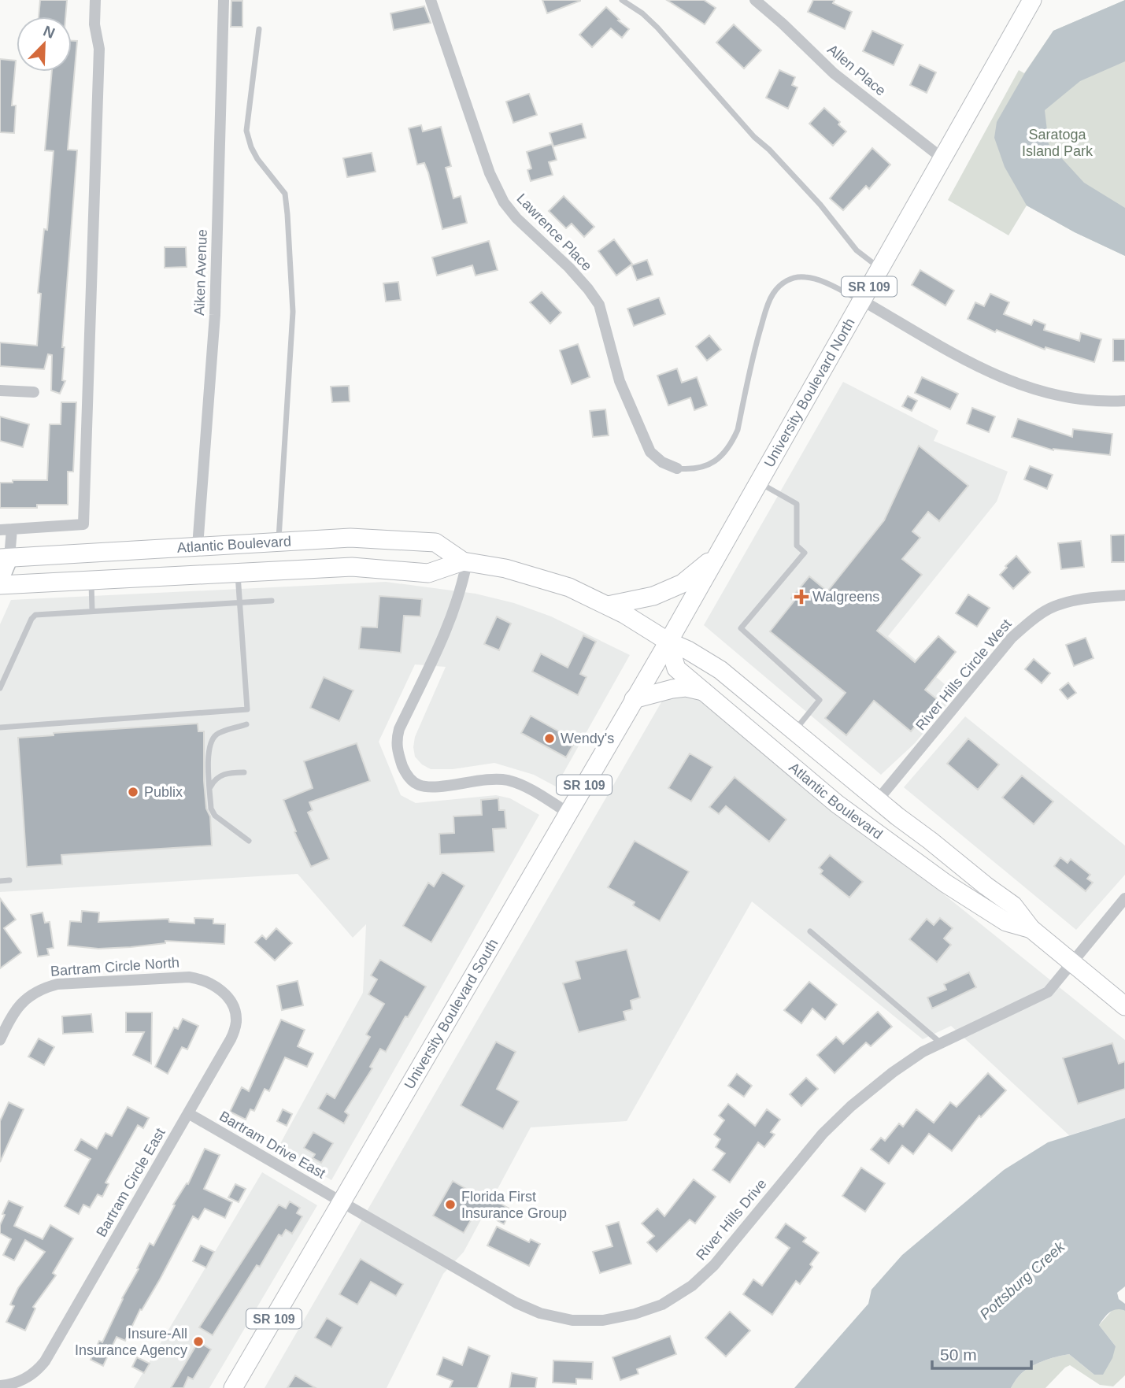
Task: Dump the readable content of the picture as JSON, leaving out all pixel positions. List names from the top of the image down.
{
  "streets": {
    "main road": [
      "SR 109",
      "University Boulevard North",
      "Atlantic Boulevard",
      "University Boulevard South"
    ],
    "street": [
      "Allen Place",
      "Lawrence Place",
      "Aiken Avenue",
      "River Hills Circle West",
      "Bartram Circle North",
      "Bartram Drive East",
      "Bartram Circle East",
      "River Hills Drive"
    ]
  },
  "crossings": [
    ["Allen Place", "University Boulevard North"],
    ["Aiken Avenue", "Atlantic Boulevard"],
    ["University Boulevard North", "Atlantic Boulevard"],
    ["University Boulevard North", "University Boulevard South"],
    ["Atlantic Boulevard", "River Hills Circle West"],
    ["Atlantic Boulevard", "University Boulevard South"],
    ["Atlantic Boulevard", "River Hills Drive"],
    ["Bartram Circle North", "Bartram Circle East"],
    ["University Boulevard South", "Bartram Drive East"],
    ["University Boulevard South", "River Hills Drive"],
    ["Bartram Drive East", "Bartram Circle East"],
    ["Bartram Drive East", "River Hills Drive"]
  ],
  "water": ["Pottsburg Creek"],
  "parks": ["Saratoga Island Park"],
  "places": {
    "health": ["Walgreens"],
    "other": [
      "Wendy's",
      "Publix",
      "Florida First Insurance Group",
      "Insure-All Insurance Agency"
    ]
  },
  "scale_bar": "50 m",
  "north": "top right"
}
